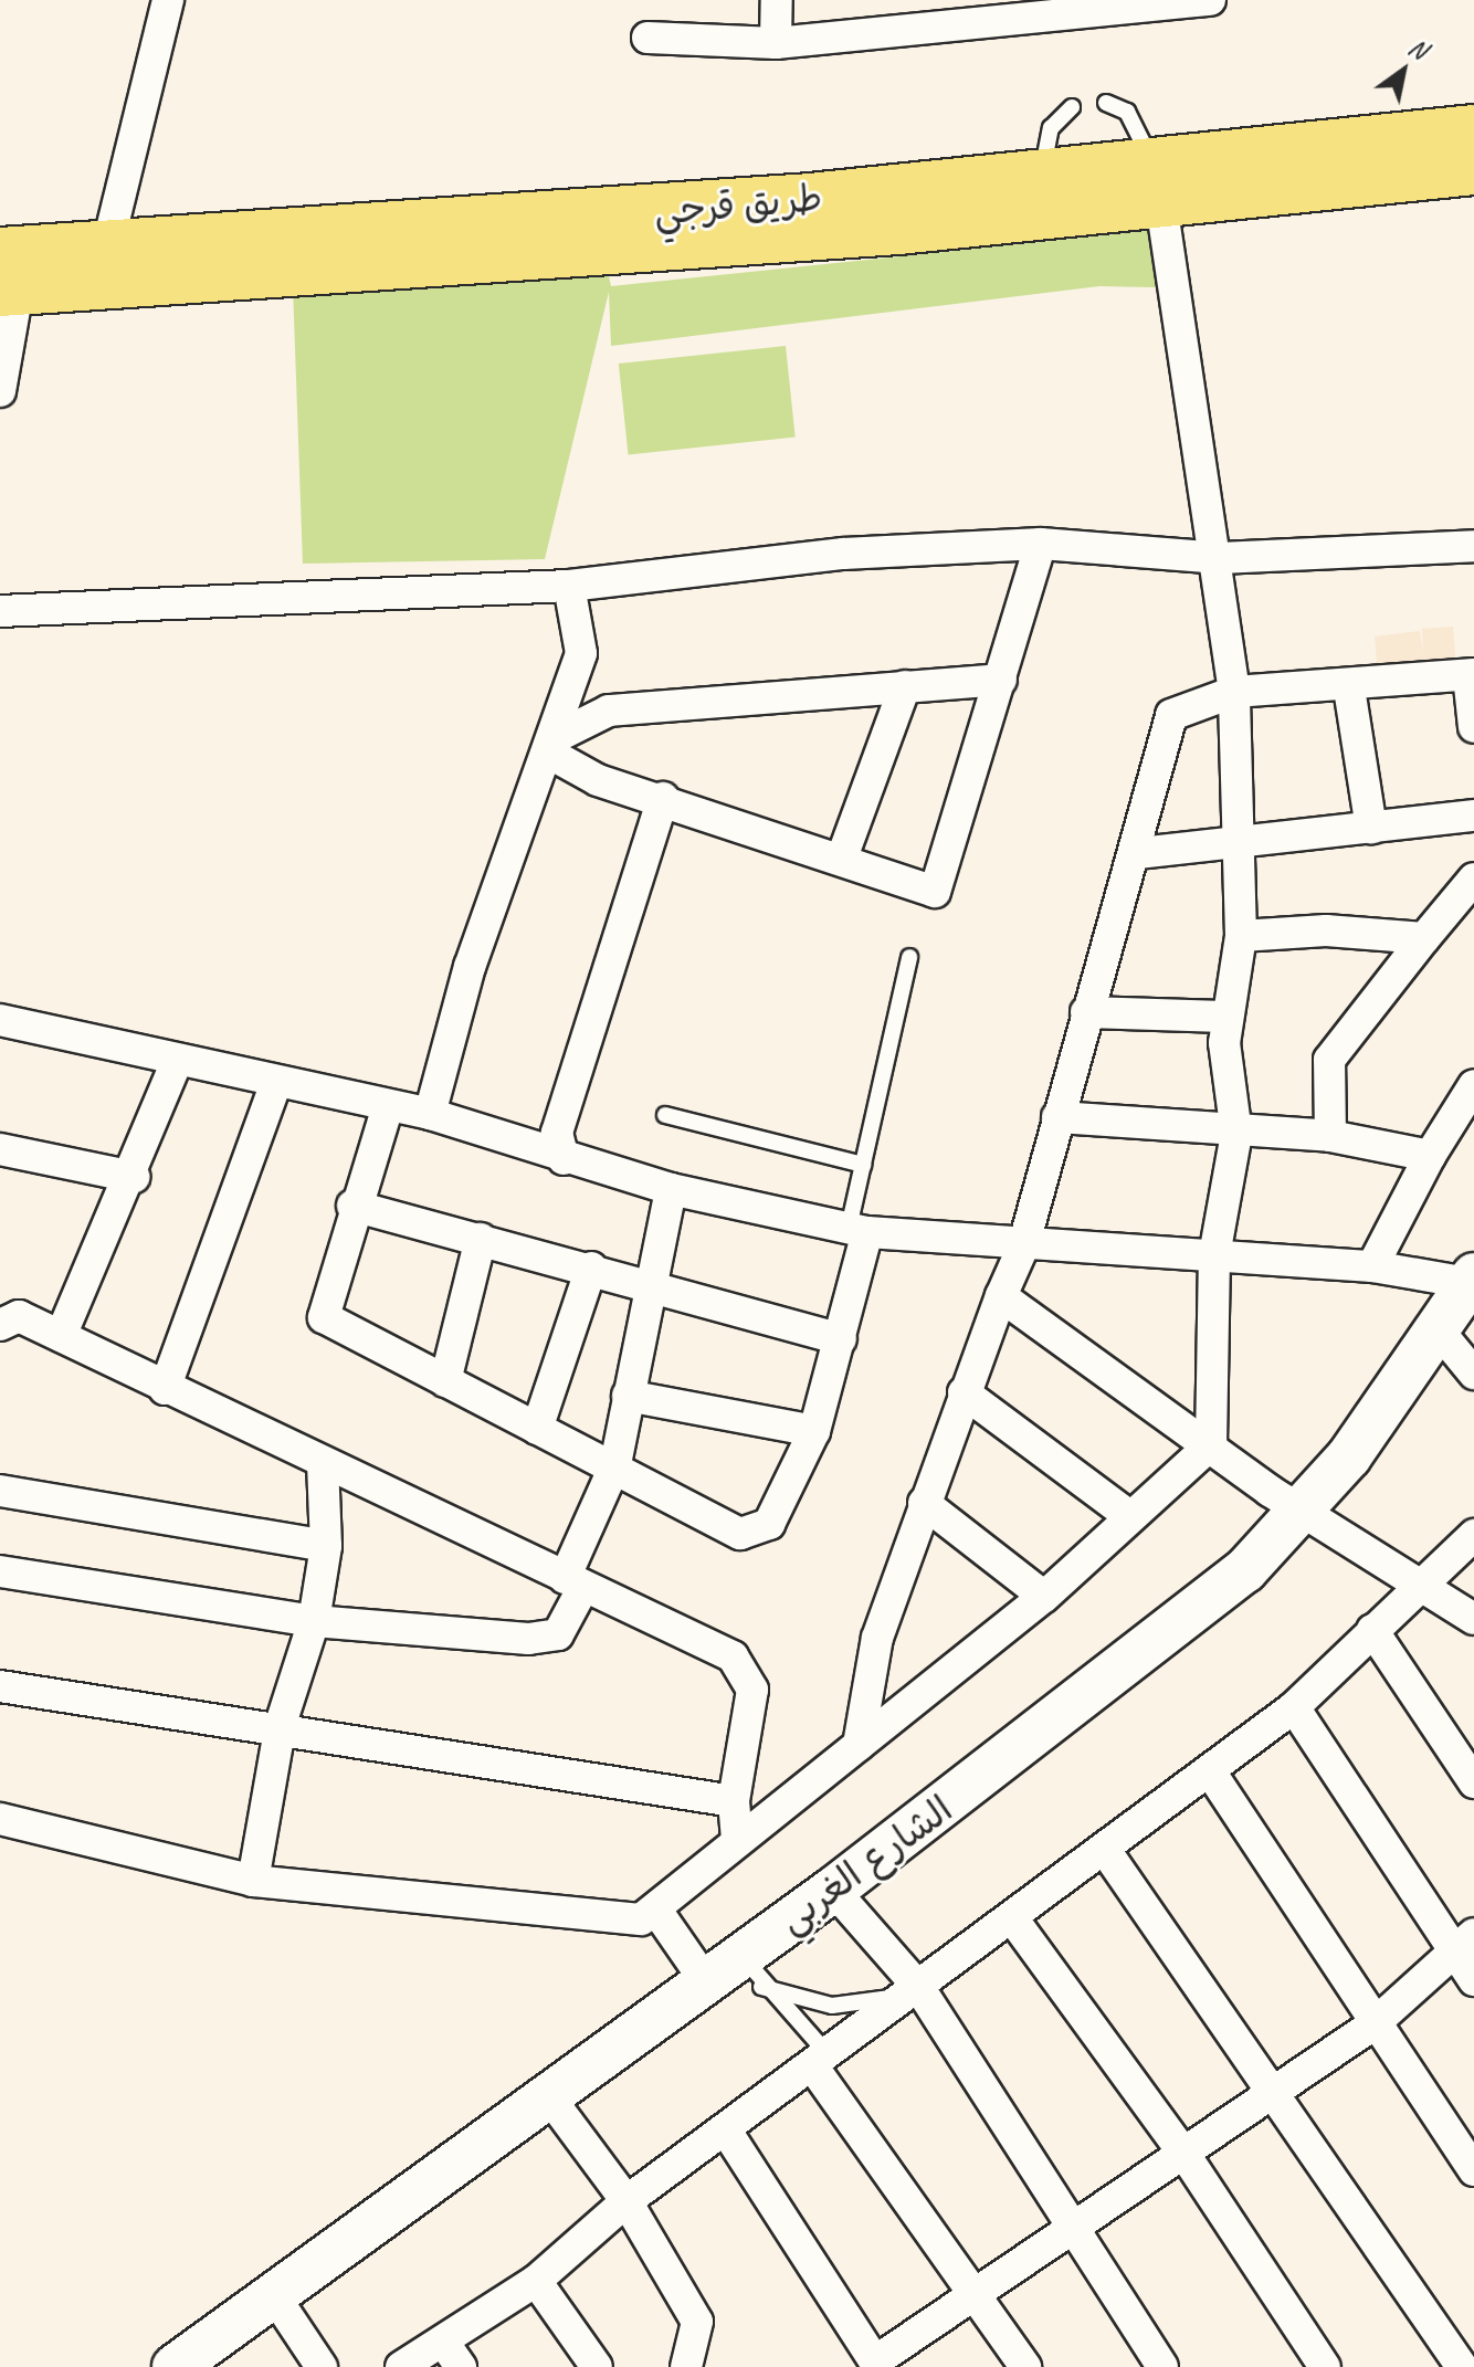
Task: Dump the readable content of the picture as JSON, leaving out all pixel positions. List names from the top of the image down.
{
  "streets": {
    "highway": ["طريق قرجي"],
    "street": ["الشارع الغربي"]
  },
  "north": "top right"
}
